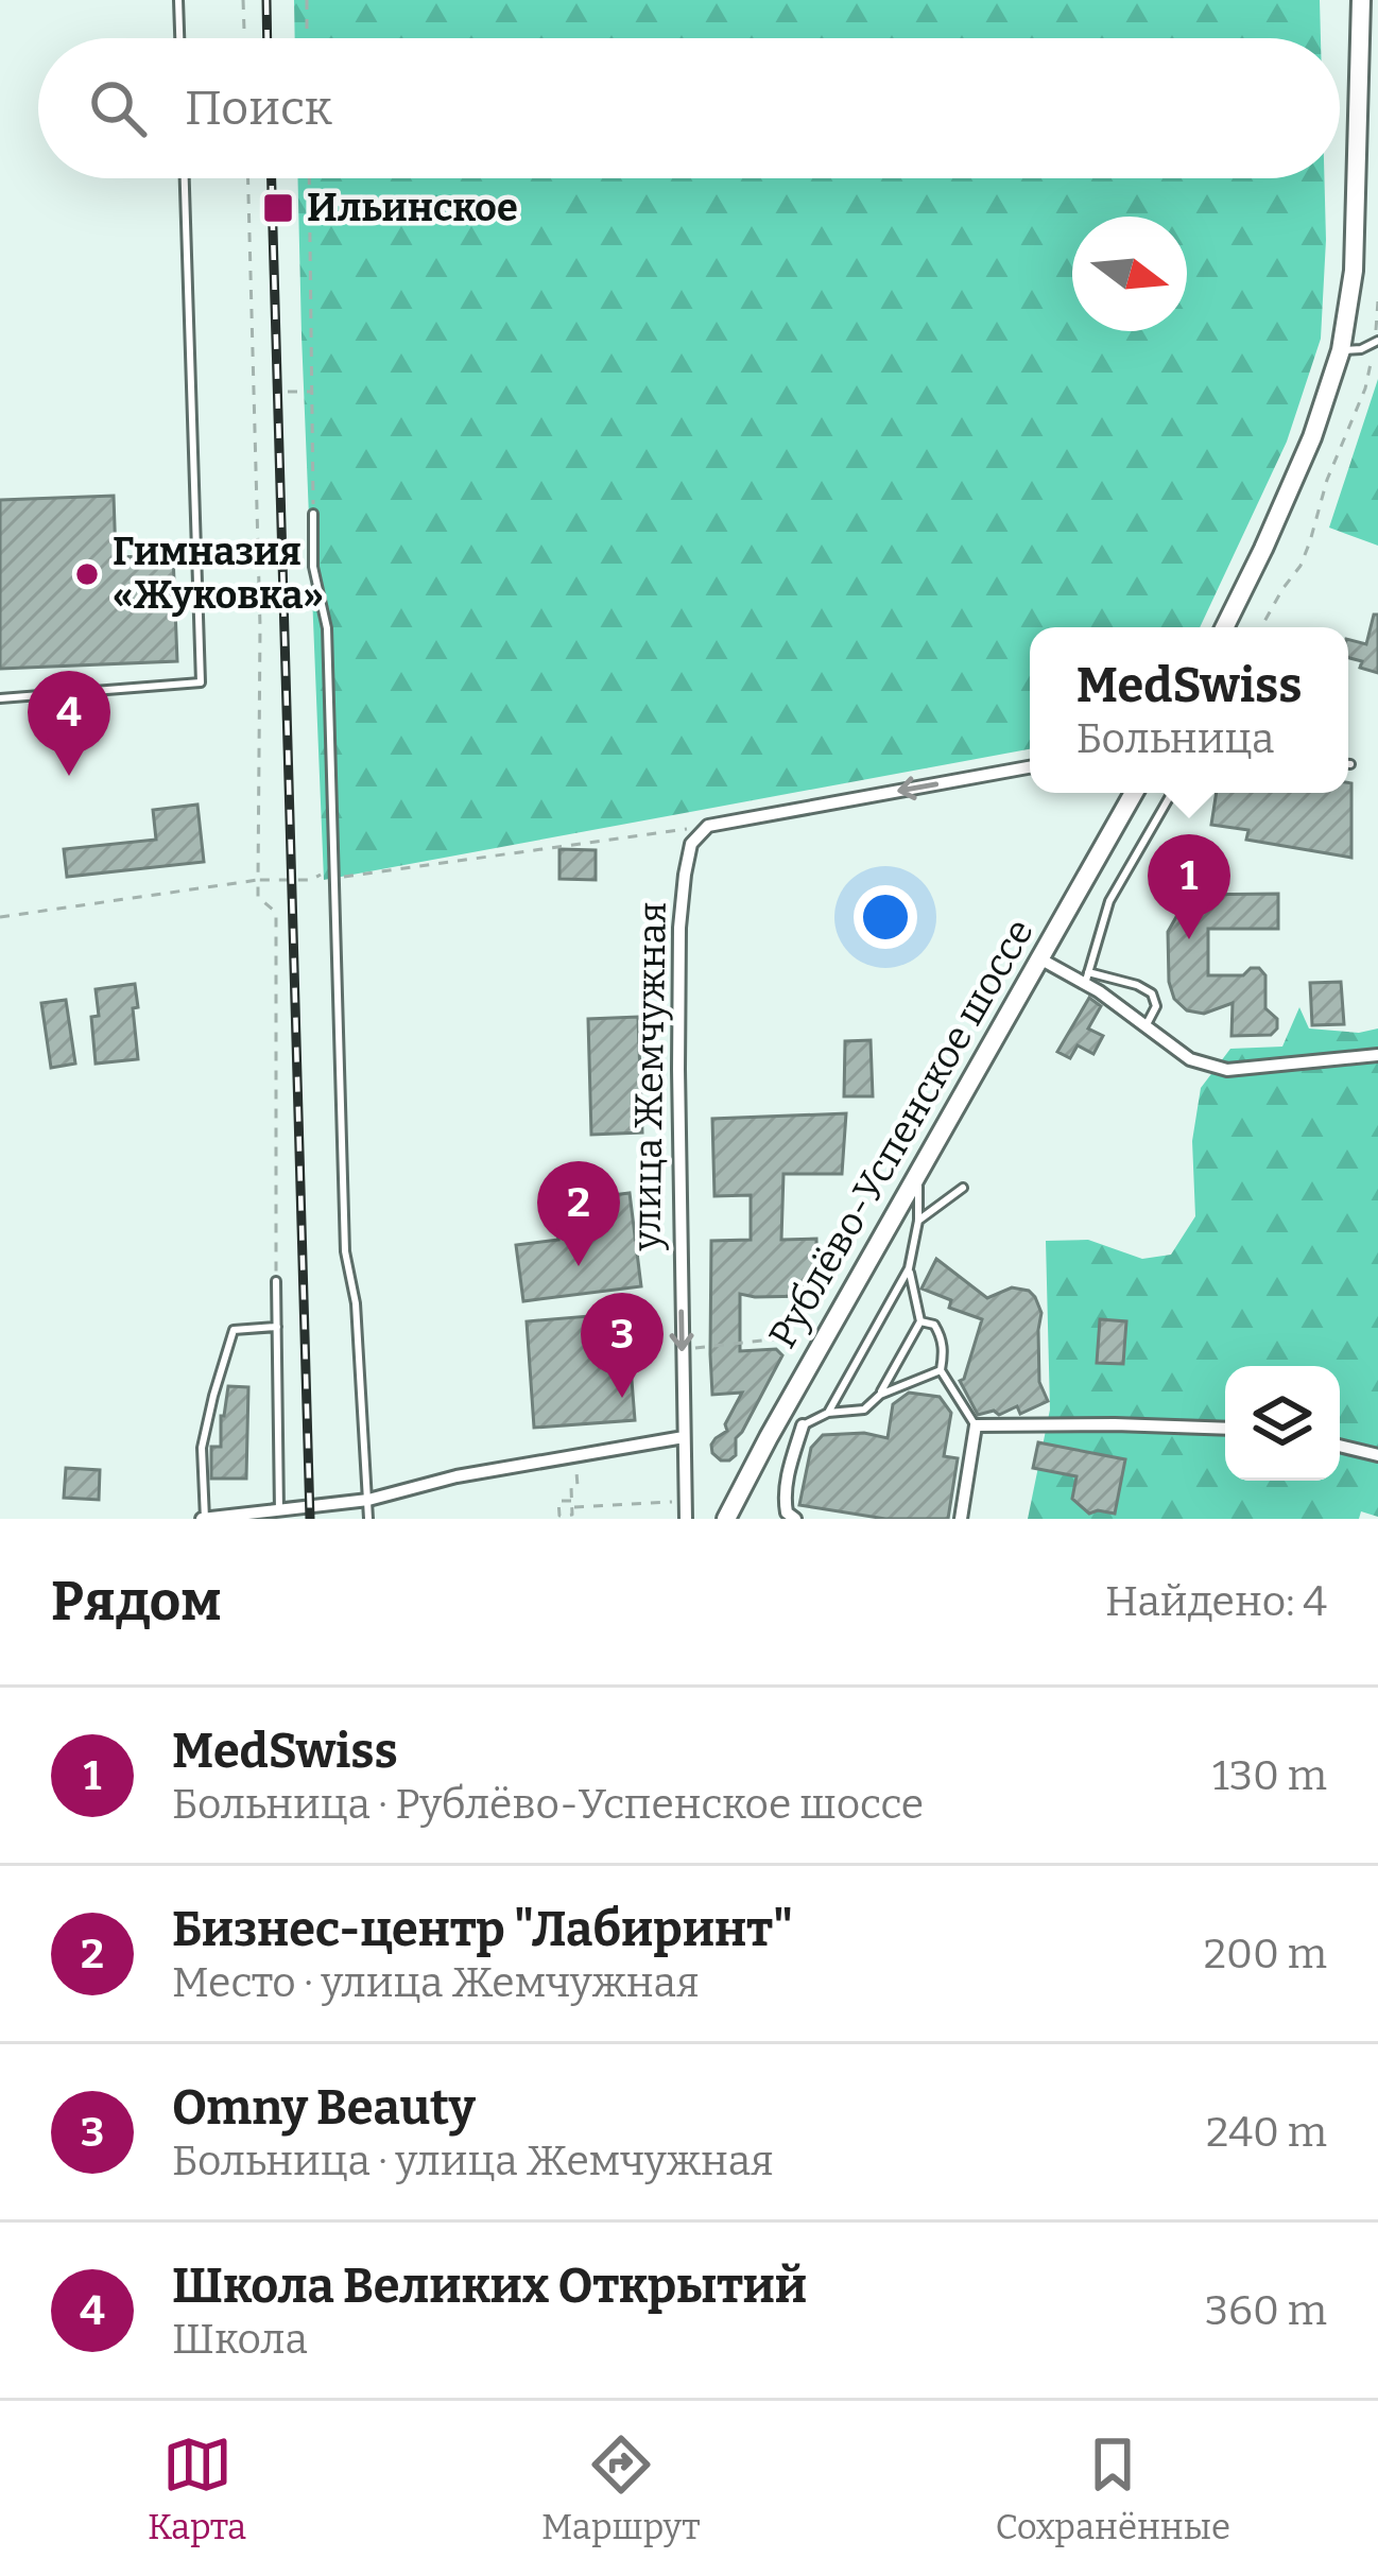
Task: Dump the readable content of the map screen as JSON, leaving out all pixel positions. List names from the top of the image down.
{
  "streets": {
    "main road": ["Рублёво-Успенское шоссе"],
    "street": ["улица Жемчужная"]
  },
  "one_way": ["улица Жемчужная"],
  "places": {
    "transit": ["Ильинское"],
    "other": ["Гимназия «Жуковка»"]
  },
  "north": "right",
  "page": {
    "search": "Поиск",
    "popup": ["MedSwiss", "Больница"],
    "pins": [
      "4",
      "1",
      "2",
      "3"
    ],
    "heading": ["Рядом", "Найдено: 4"],
    "list": [
      {
        "mark": "1",
        "name": "MedSwiss",
        "note": "Больница · Рублёво-Успенское шоссе",
        "value": "130 m"
      },
      {
        "mark": "2",
        "name": "Бизнес-центр \"Лабиринт\"",
        "note": "Место · улица Жемчужная",
        "value": "200 m"
      },
      {
        "mark": "3",
        "name": "Omny Beauty",
        "note": "Больница · улица Жемчужная",
        "value": "240 m"
      },
      {
        "mark": "4",
        "name": "Школа Великих Открытий",
        "note": "Школа",
        "value": "360 m"
      }
    ],
    "nav": ["Карта", "Маршрут", "Сохранённые"]
  }
}
